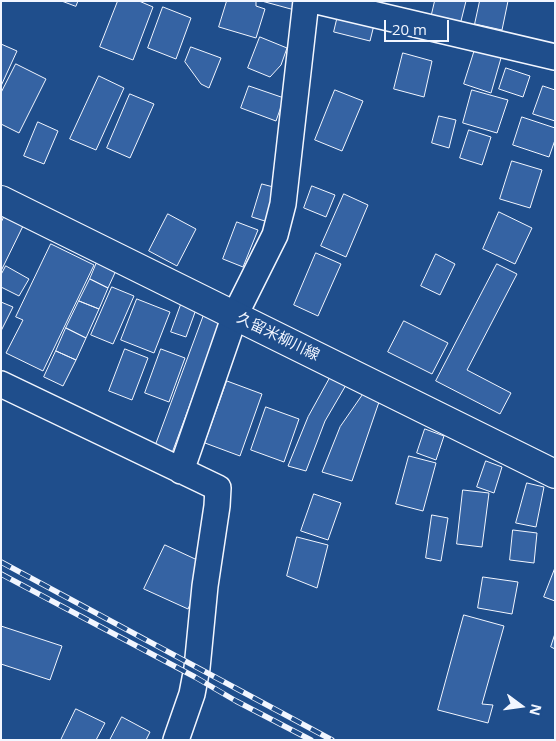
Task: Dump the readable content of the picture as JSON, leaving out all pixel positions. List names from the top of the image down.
{
  "streets": {
    "main road": ["久留米柳川線"]
  },
  "scale_bar": "20 m",
  "north": "right"
}
